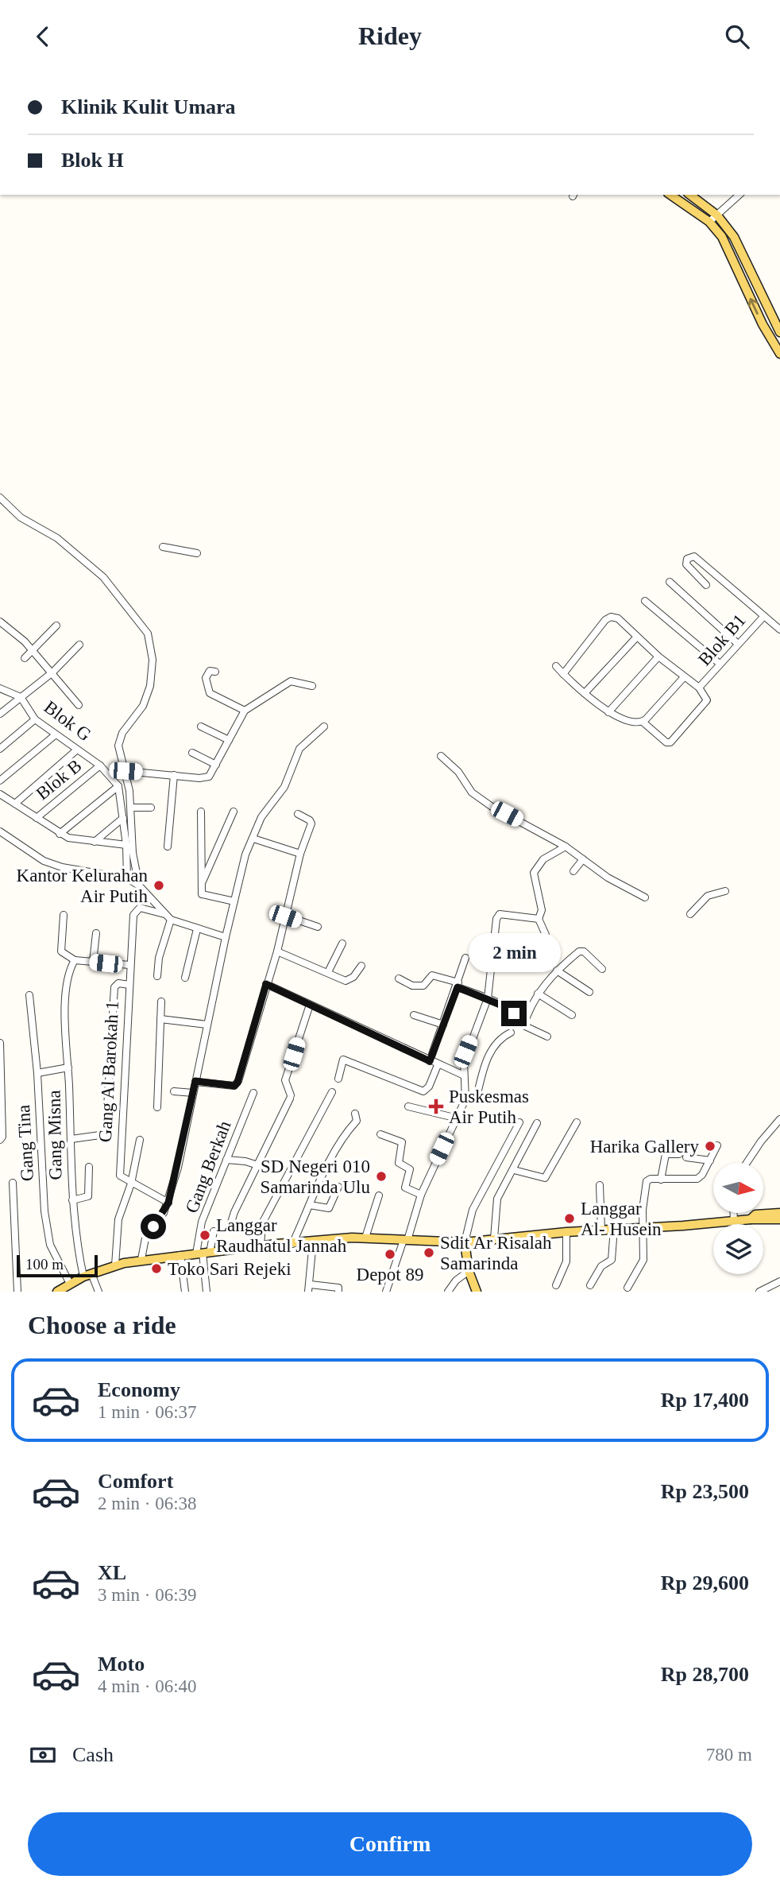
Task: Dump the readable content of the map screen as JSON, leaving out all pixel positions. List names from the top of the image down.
{
  "streets": {
    "street": [
      "Blok B1",
      "Blok G",
      "Blok B",
      "Gang Al Barokah 1",
      "Gang Misna",
      "Gang Tina",
      "Gang Berkah"
    ]
  },
  "crossings": [
    ["Blok G", "Blok B"]
  ],
  "places": {
    "other": [
      "Kantor Kelurahan Air Putih",
      "Harika Gallery",
      "SD Negeri 010 Samarinda Ulu",
      "Langgar Al- Husein",
      "Langgar Raudhatul Jannah",
      "Sdit Ar Risalah Samarinda",
      "Depot 89",
      "Toko Sari Rejeki"
    ],
    "health": ["Puskesmas Air Putih"]
  },
  "scale_bar": "100 m",
  "north": "right",
  "page": {
    "header": "Ridey",
    "banner": ["Klinik Kulit Umara", "Blok H"],
    "bubble": "2 min",
    "scale": "100 m",
    "heading": "Choose a ride",
    "list": [
      {
        "name": "Economy",
        "note": "1 min · 06:37",
        "value": "Rp 17,400"
      },
      {
        "name": "Comfort",
        "note": "2 min · 06:38",
        "value": "Rp 23,500"
      },
      {
        "name": "XL",
        "note": "3 min · 06:39",
        "value": "Rp 29,600"
      },
      {
        "name": "Moto",
        "note": "4 min · 06:40",
        "value": "Rp 28,700"
      }
    ],
    "pay": ["Cash", "780 m"],
    "buttons": "Confirm"
  }
}
